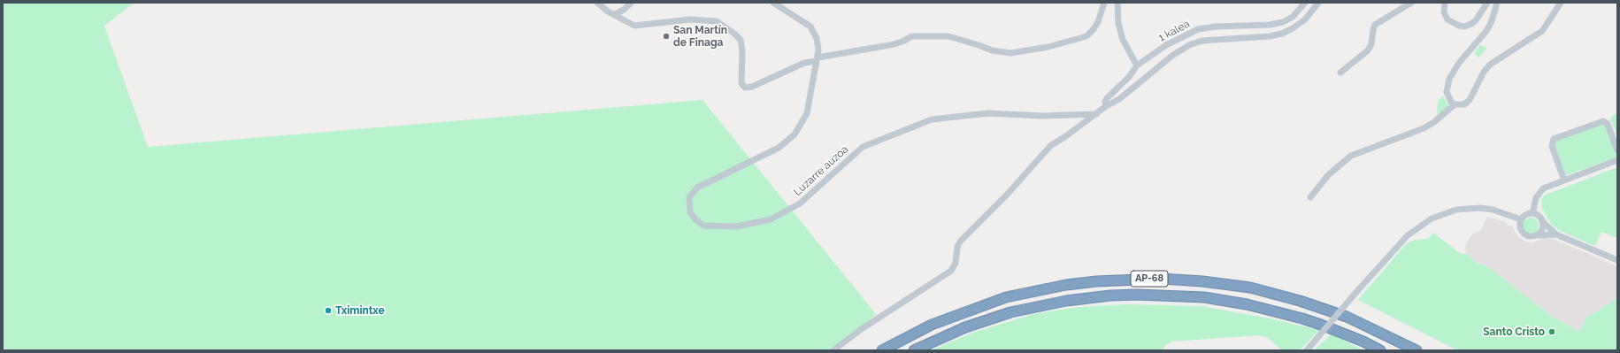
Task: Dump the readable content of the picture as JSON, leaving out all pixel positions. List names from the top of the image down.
{
  "streets": {
    "highway": ["AP-68"],
    "street": ["1 kalea", "Luzarre auzoa"]
  },
  "places": ["San Martín de Finaga", "Tximintxe", "Santo Cristo"]
}
